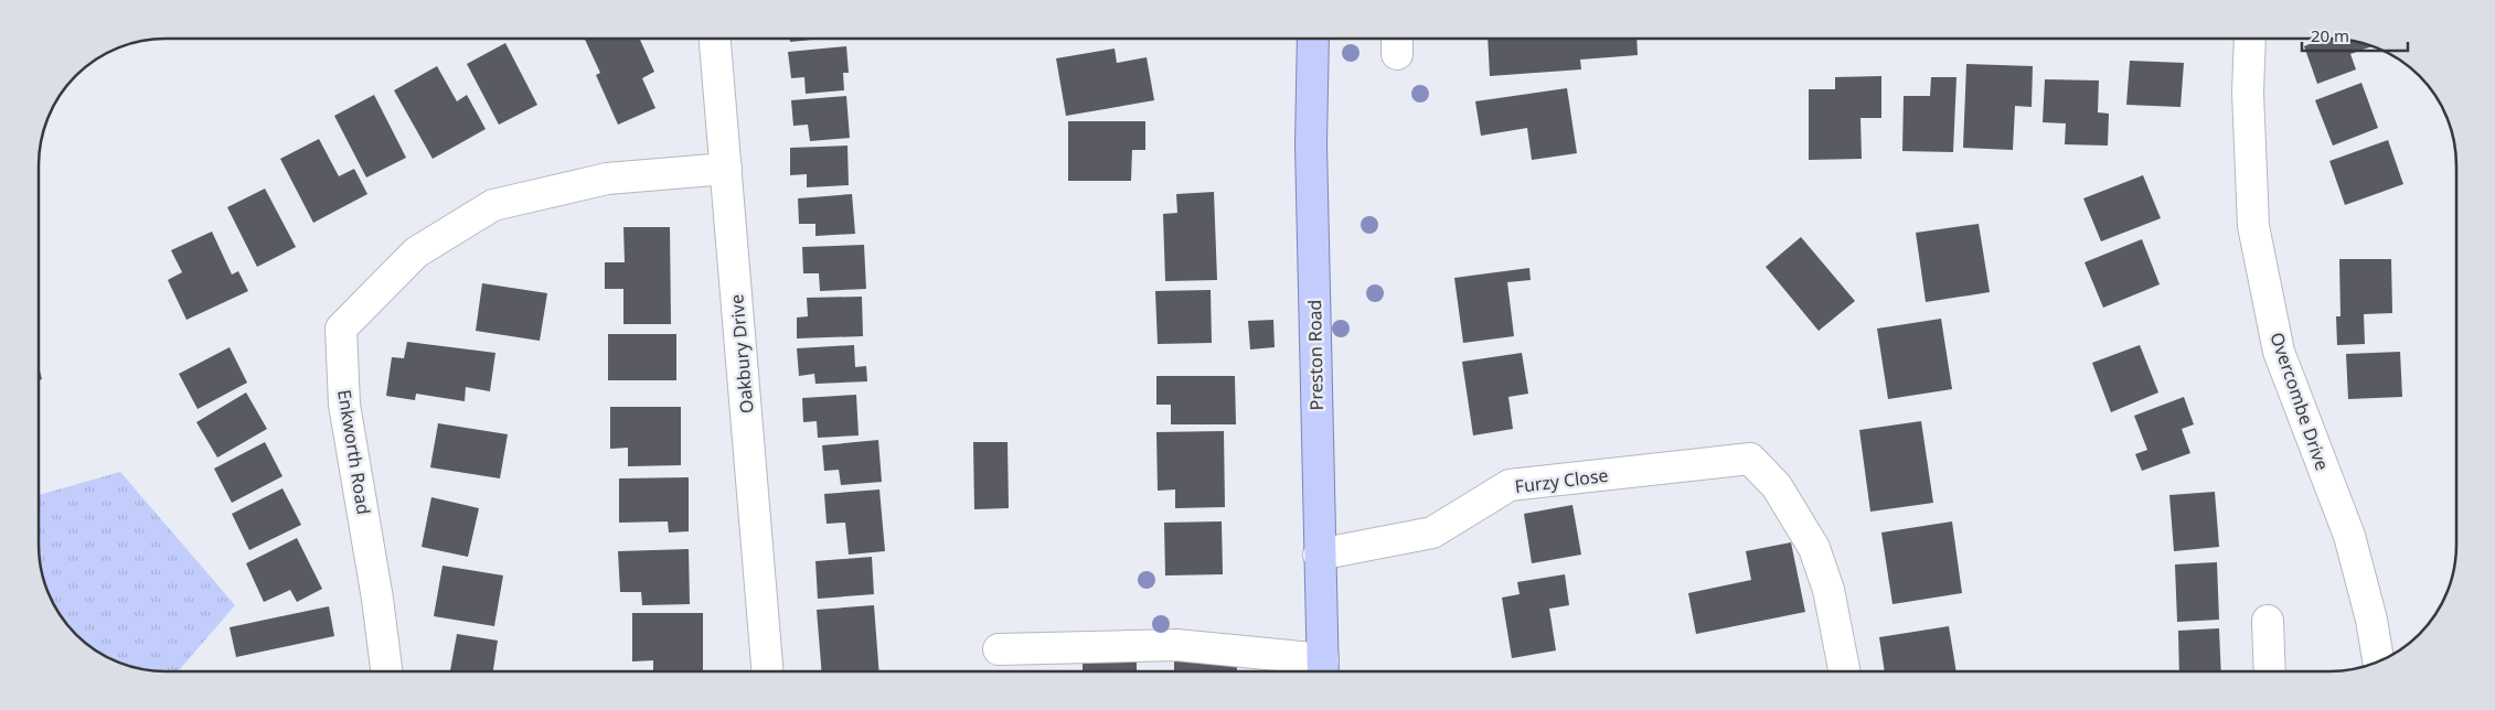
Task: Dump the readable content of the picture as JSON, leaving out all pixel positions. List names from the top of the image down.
{
  "streets": {
    "main road": ["Preston Road"],
    "street": [
      "Oakbury Drive",
      "Overcombe Drive",
      "Enkworth Road",
      "Furzy Close"
    ]
  },
  "crossings": [
    ["Oakbury Drive", "Enkworth Road"],
    ["Preston Road", "Furzy Close"]
  ],
  "scale_bar": "20 m"
}
